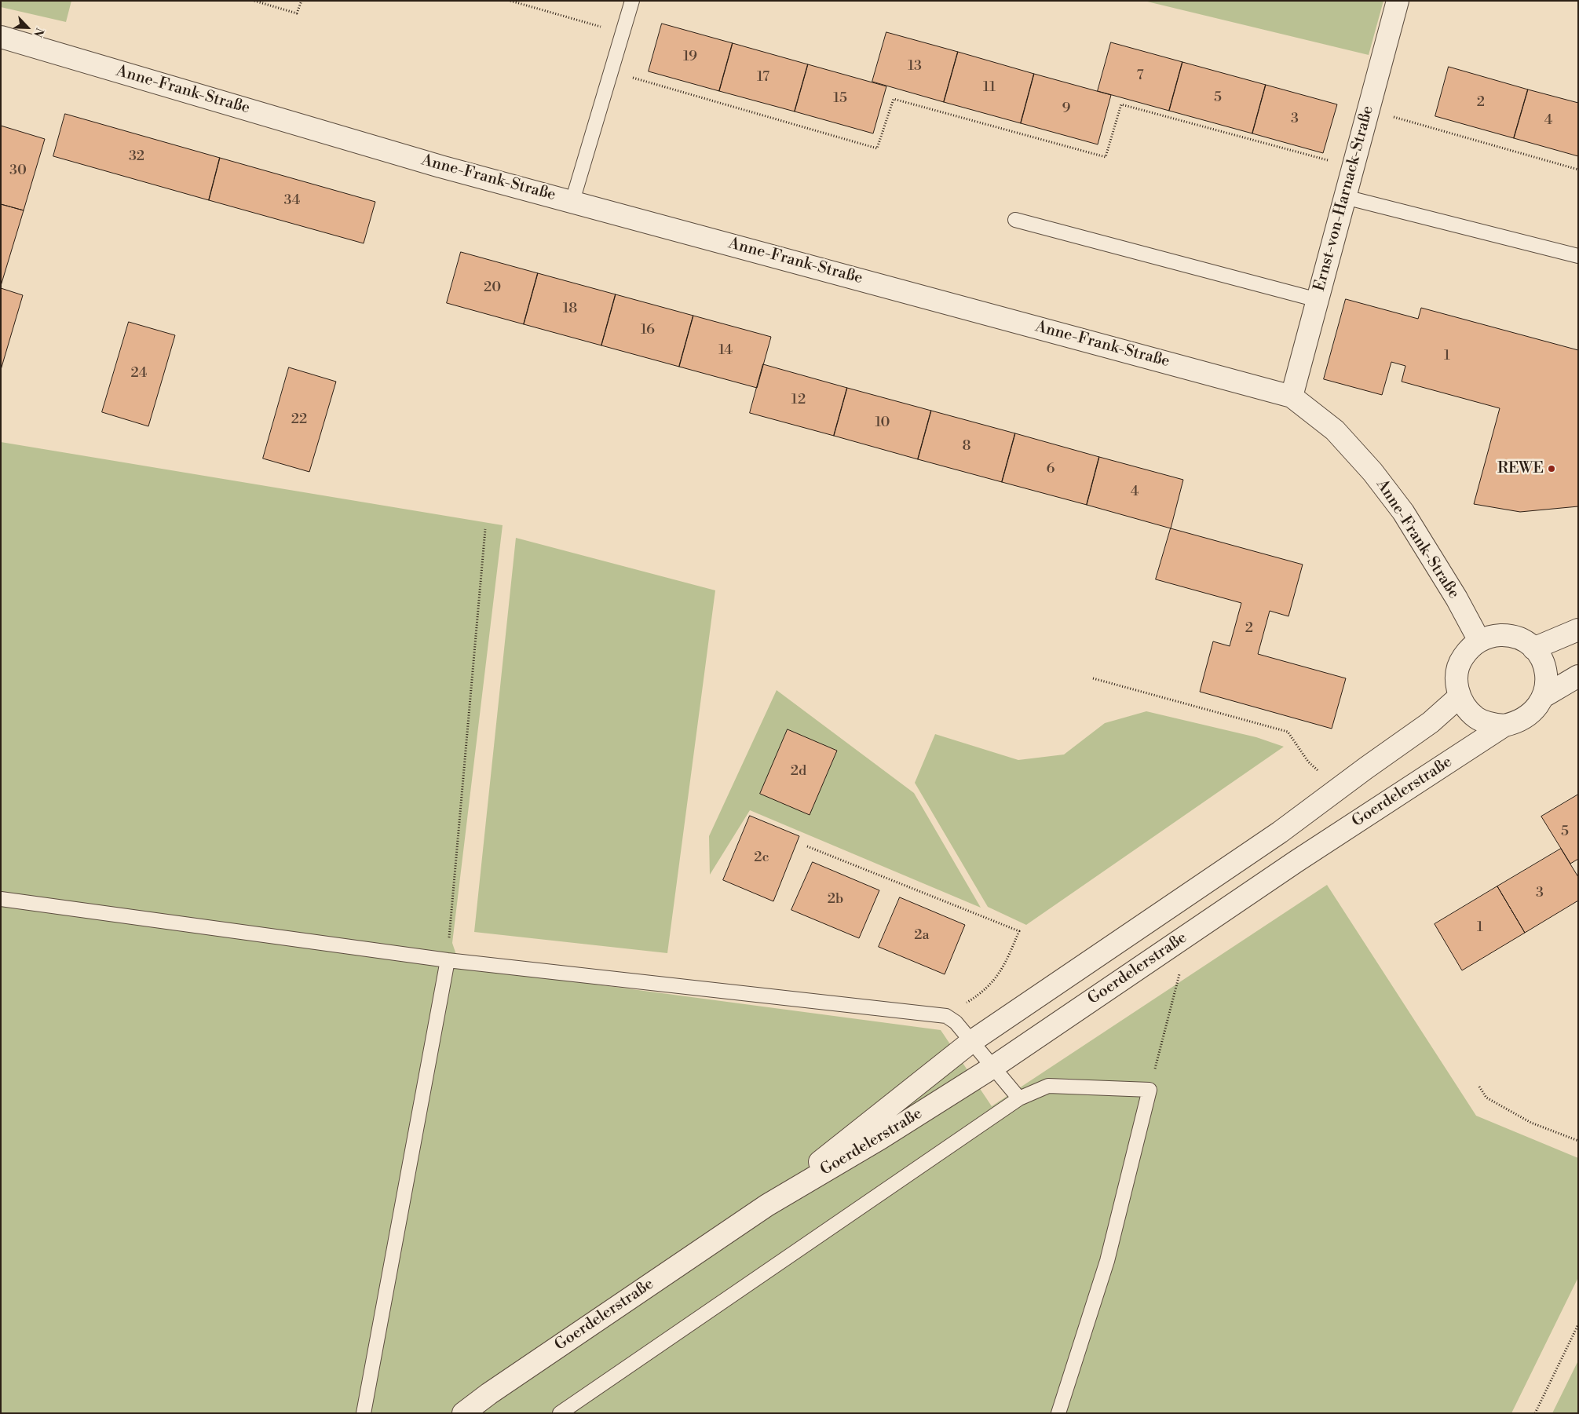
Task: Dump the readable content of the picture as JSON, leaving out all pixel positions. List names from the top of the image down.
{
  "streets": {
    "street": ["Anne-Frank-Straße", "Ernst-von-Harnack-Straße", "Goerdelerstraße"]
  },
  "crossings": [
    ["Anne-Frank-Straße", "Ernst-von-Harnack-Straße"],
    ["Anne-Frank-Straße", "Goerdelerstraße"]
  ],
  "places": ["REWE"],
  "house_numbers": [
    "19",
    "13",
    "7",
    "17",
    "11",
    "5",
    "15",
    "2",
    "9",
    "3",
    "4",
    "32",
    "30",
    "34",
    "20",
    "18",
    "16",
    "14",
    "1",
    "24",
    "12",
    "22",
    "10",
    "8",
    "6",
    "4",
    "2",
    "2d",
    "5",
    "2c",
    "3",
    "2b",
    "1",
    "2a"
  ],
  "north": "bottom right"
}
